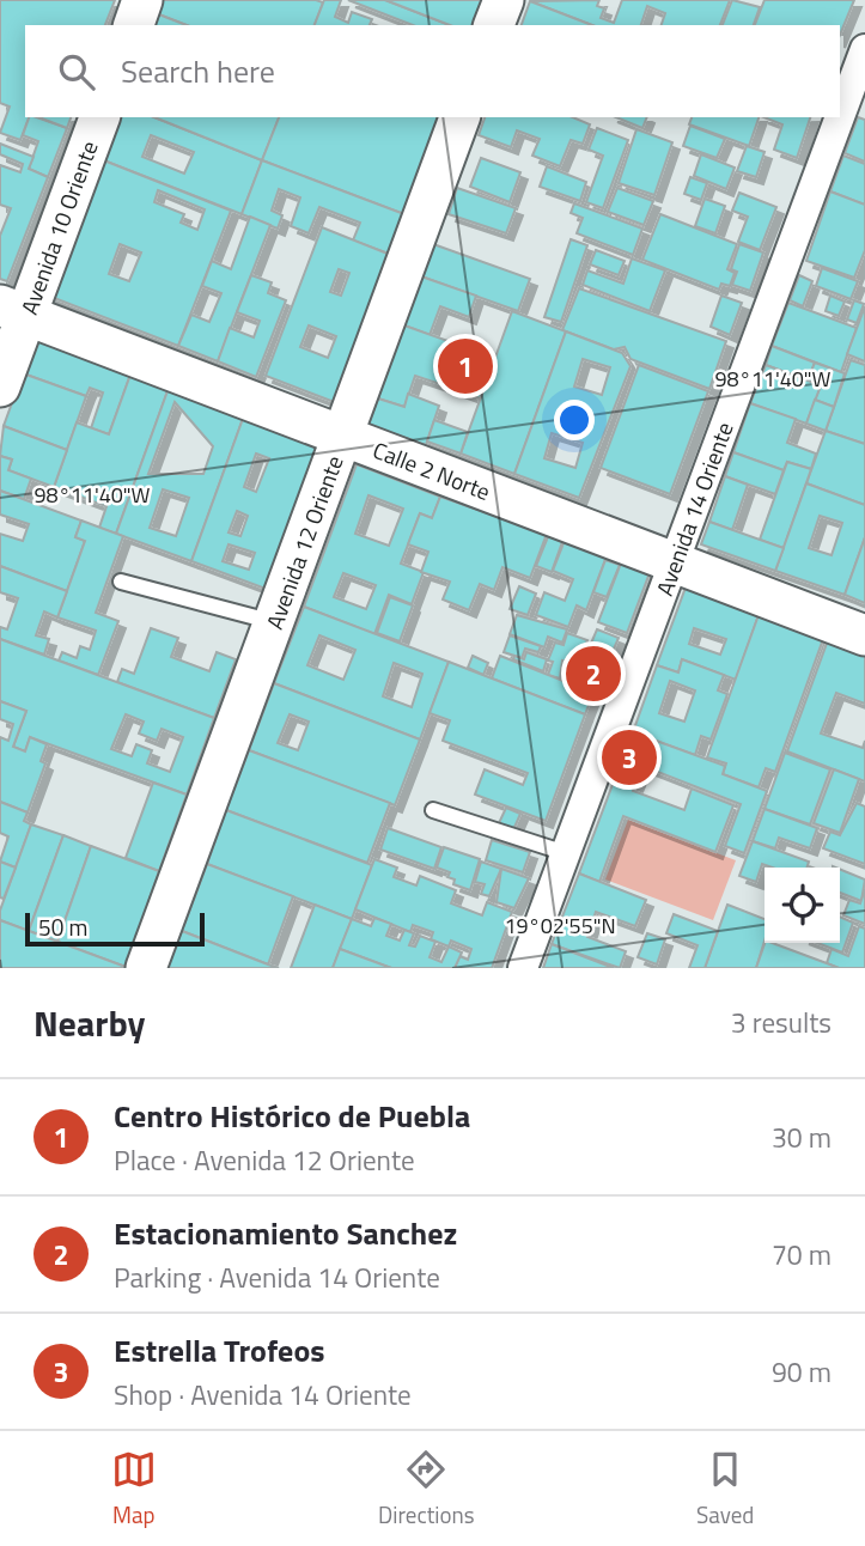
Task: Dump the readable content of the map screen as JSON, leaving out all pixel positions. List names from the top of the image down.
{
  "streets": {
    "main road": ["Avenida 10 Oriente", "Calle 2 Norte", "Avenida 12 Oriente"],
    "street": ["Avenida 14 Oriente"]
  },
  "crossings": [
    ["Avenida 10 Oriente", "Calle 2 Norte"],
    ["Calle 2 Norte", "Avenida 14 Oriente"],
    ["Calle 2 Norte", "Avenida 12 Oriente"]
  ],
  "scale_bar": "50 m",
  "page": {
    "search": "Search here",
    "pins": ["1", "2", "3"],
    "scale": "50 m",
    "heading": ["Nearby", "3 results"],
    "list": [
      {
        "mark": "1",
        "name": "Centro Histórico de Puebla",
        "note": "Place · Avenida 12 Oriente",
        "value": "30 m"
      },
      {
        "mark": "2",
        "name": "Estacionamiento Sanchez",
        "note": "Parking · Avenida 14 Oriente",
        "value": "70 m"
      },
      {
        "mark": "3",
        "name": "Estrella Trofeos",
        "note": "Shop · Avenida 14 Oriente",
        "value": "90 m"
      }
    ],
    "nav": ["Map", "Directions", "Saved"]
  },
  "coordinates": ["98°11'40\"W", "19°02'55\"N"]
}
